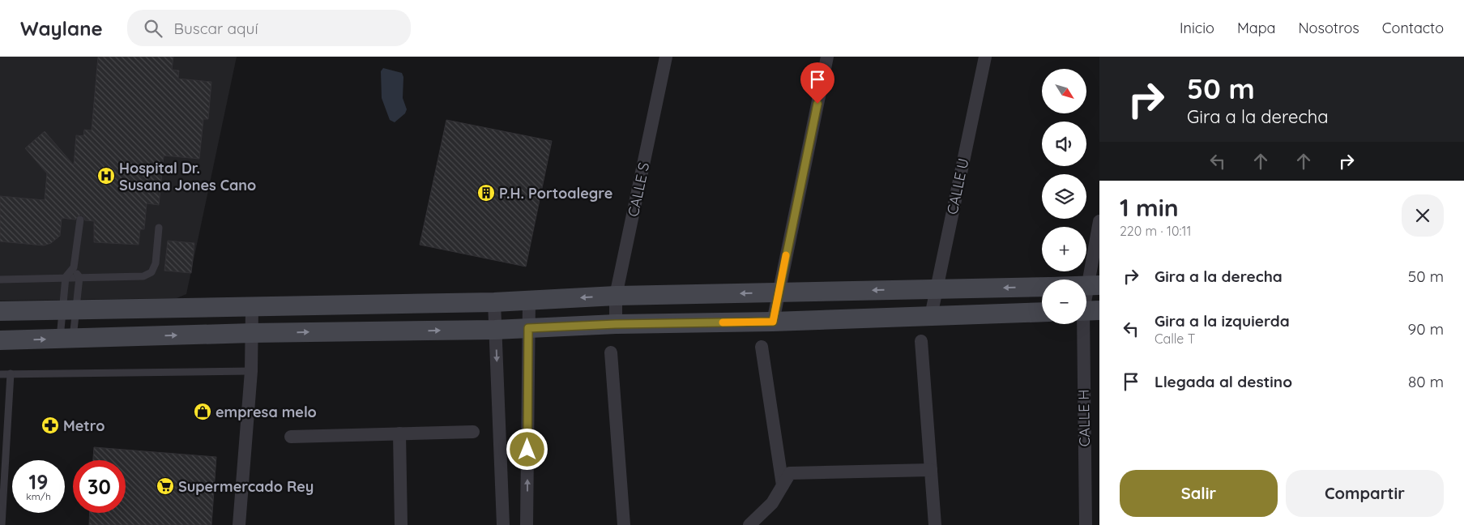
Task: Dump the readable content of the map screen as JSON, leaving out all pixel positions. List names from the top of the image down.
{
  "streets": {
    "street": ["CALLE U", "CALLE S", "CALLE H"]
  },
  "places": {
    "hospital": ["Hospital Dr. Susana Jones Cano"],
    "building": ["P.H. Portoalegre"],
    "shop": ["empresa melo"],
    "pharmacy": ["Metro"],
    "supermarket": ["Supermercado Rey"]
  },
  "north": "bottom right",
  "page": {
    "header": "Waylane",
    "search": "Buscar aquí",
    "nav": [
      "Inicio",
      "Mapa",
      "Nosotros",
      "Contacto"
    ],
    "turn": ["50 m", "Gira a la derecha"],
    "map_buttons": ["+", "−"],
    "heading": ["1 min", "220 m · 10:11"],
    "list": [
      {
        "name": "Gira a la derecha",
        "value": "50 m"
      },
      {
        "name": "Gira a la izquierda",
        "note": "Calle T",
        "value": "90 m"
      },
      {
        "name": "Llegada al destino",
        "value": "80 m"
      }
    ],
    "speed": "19 km/h",
    "limit": "30",
    "buttons": ["Salir", "Compartir"]
  }
}
